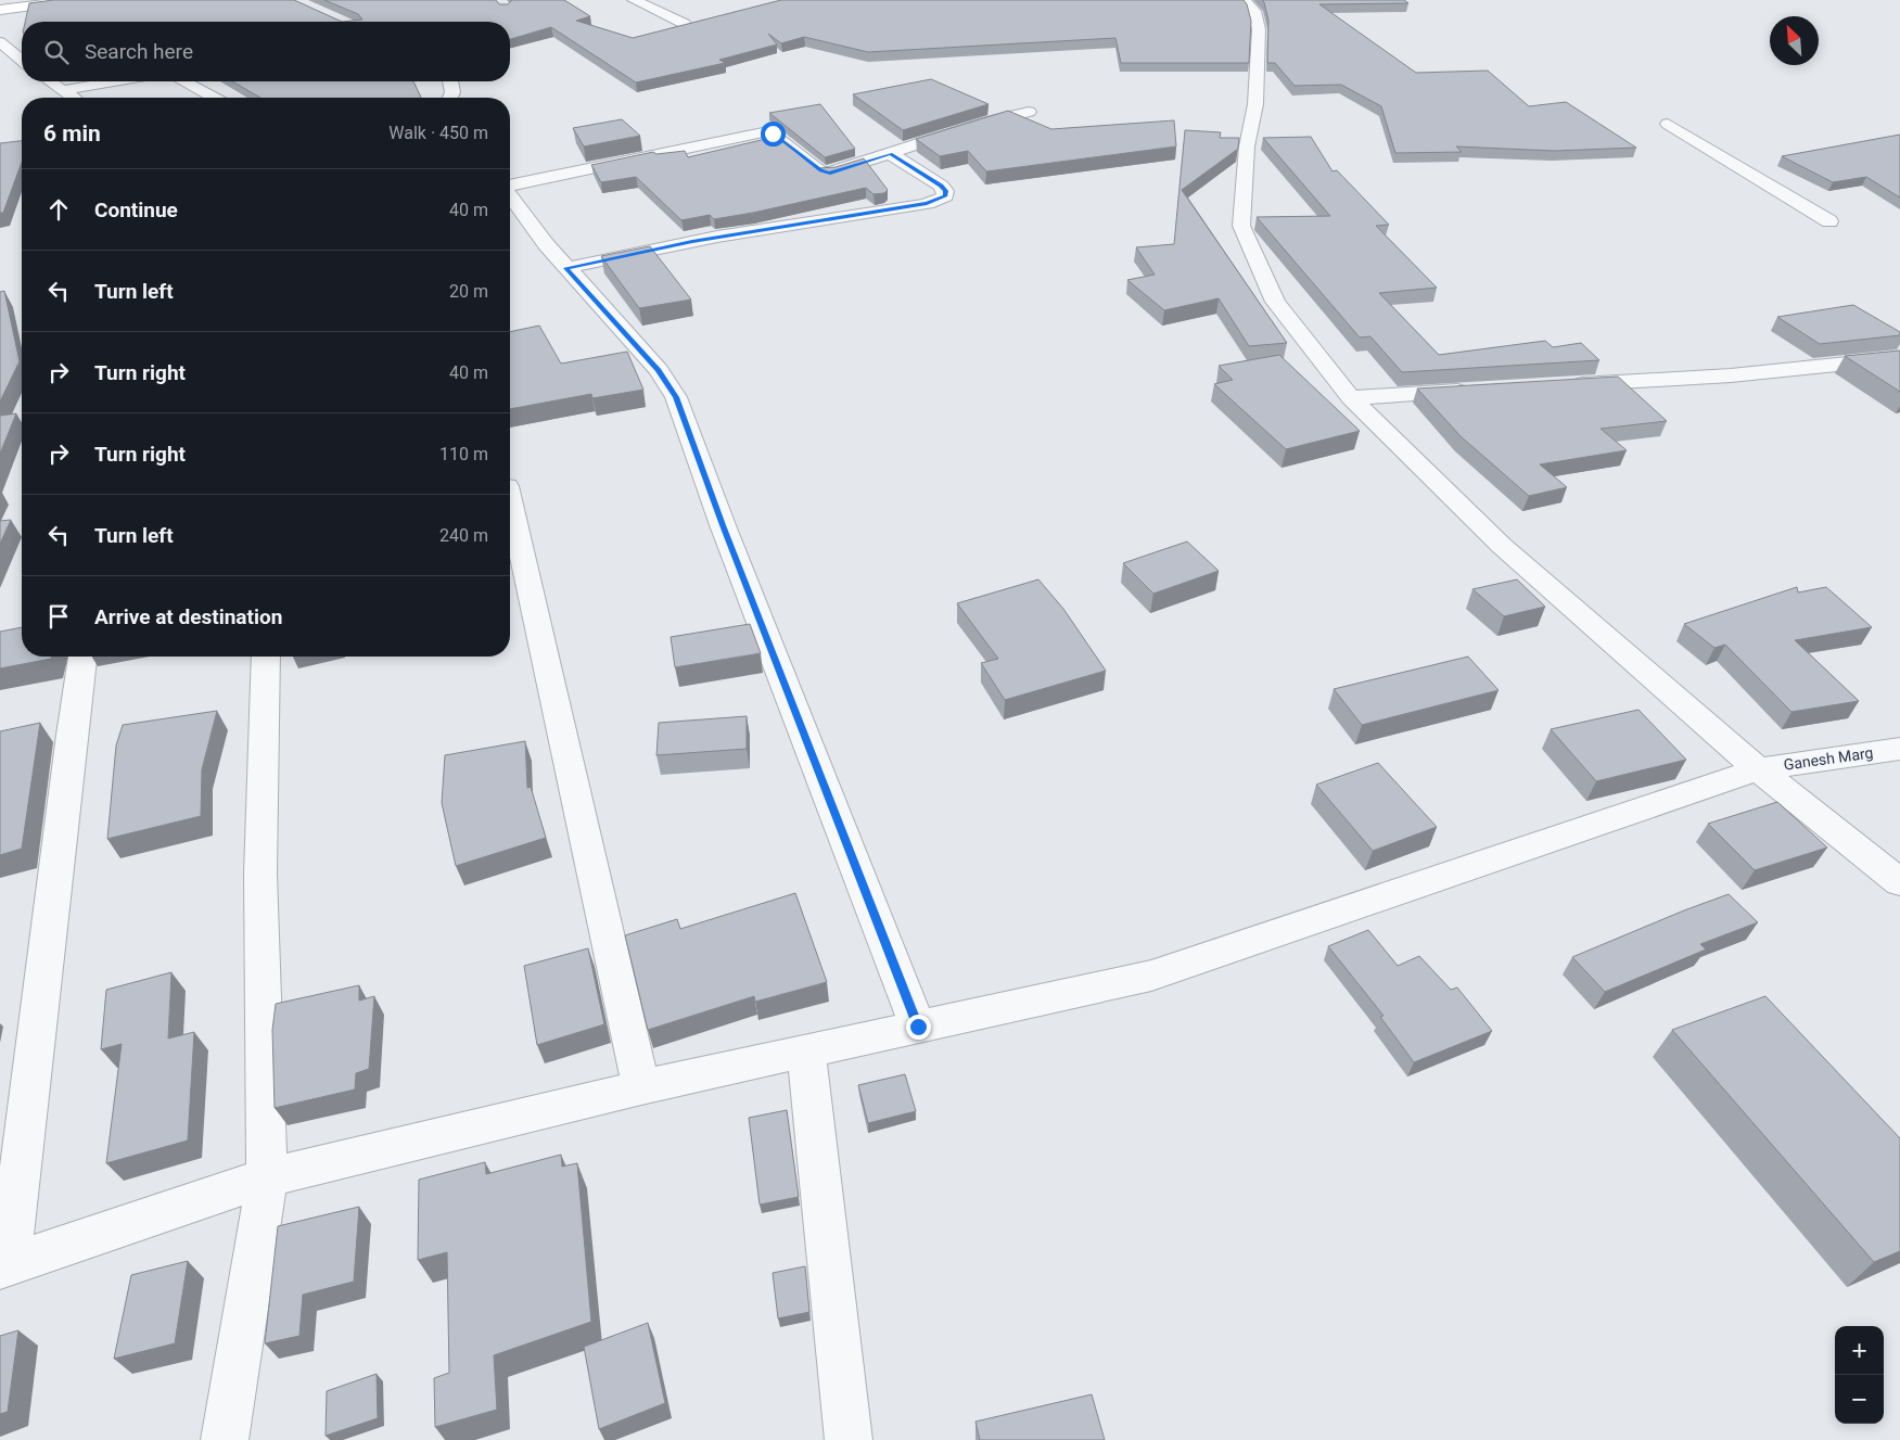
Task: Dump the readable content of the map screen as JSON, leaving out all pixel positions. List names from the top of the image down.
{
  "streets": {
    "street": ["Ganesh Marg"]
  },
  "north": "top left",
  "page": {
    "search": "Search here",
    "heading": ["6 min", "Walk · 450 m"],
    "list": [
      ["Continue", "40 m"],
      ["Turn left", "20 m"],
      ["Turn right", "40 m"],
      ["Turn right", "110 m"],
      ["Turn left", "240 m"],
      "Arrive at destination"
    ],
    "map_buttons": ["+", "−"]
  }
}
